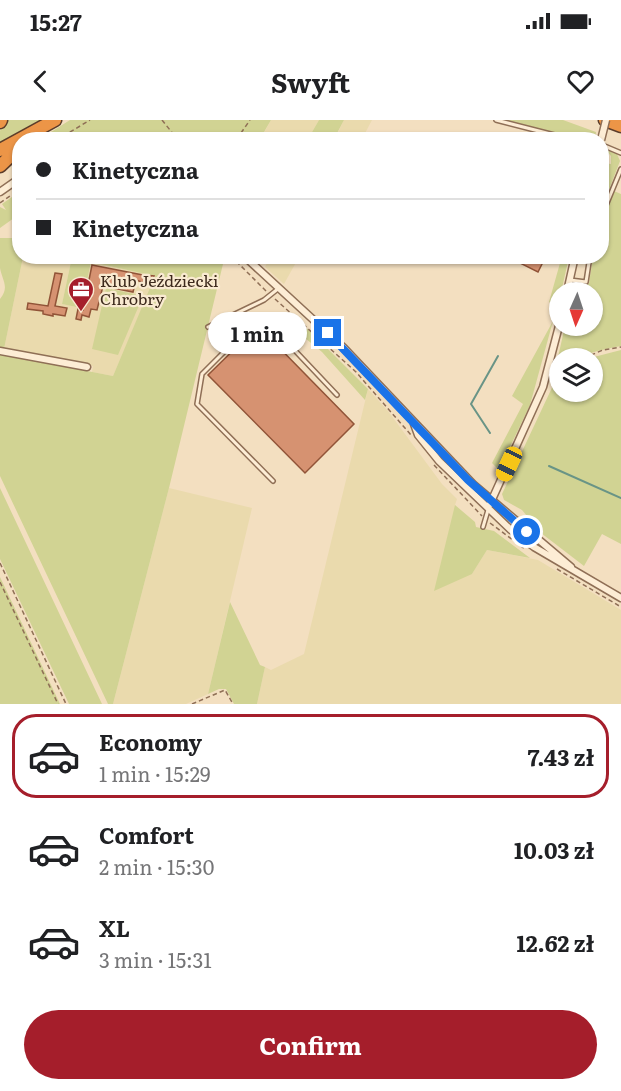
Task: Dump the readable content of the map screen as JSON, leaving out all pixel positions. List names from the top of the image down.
{
  "places": {
    "office": ["Klub Jeździecki Chrobry"]
  },
  "north": "bottom",
  "page": {
    "status": "15:27",
    "header": "Swyft",
    "banner": ["Kinetyczna", "Kinetyczna"],
    "bubble": "1 min",
    "list": [
      {
        "name": "Economy",
        "note": "1 min · 15:29",
        "value": "7.43 zł"
      },
      {
        "name": "Comfort",
        "note": "2 min · 15:30",
        "value": "10.03 zł"
      },
      {
        "name": "XL",
        "note": "3 min · 15:31",
        "value": "12.62 zł"
      }
    ],
    "buttons": "Confirm"
  }
}
